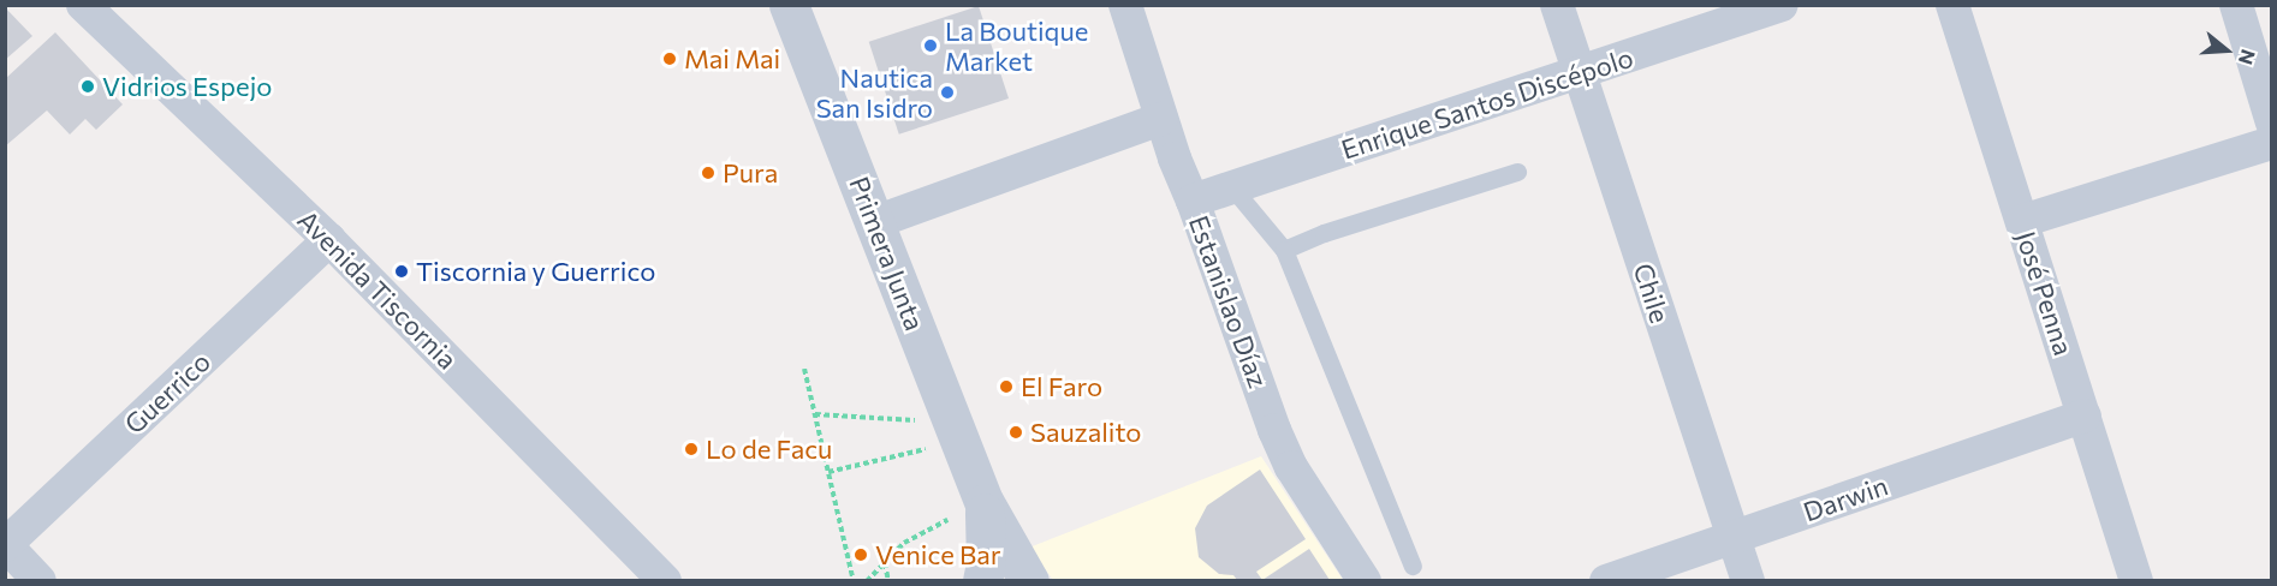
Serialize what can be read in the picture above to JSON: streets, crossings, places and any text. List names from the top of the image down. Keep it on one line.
{"streets":{"street":["Enrique Santos Discépolo","Primera Junta","Avenida Tiscornia","Chile","José Penna","Estanislao Díaz","Guerrico","Darwin"]},"crossings":[["Enrique Santos Discépolo","Chile"],["Enrique Santos Discépolo","Estanislao Díaz"],["Avenida Tiscornia","Guerrico"],["Chile","Darwin"],["José Penna","Darwin"]],"places":["La Boutique Market","Mai Mai","Vidrios Espejo","Nautica San Isidro","Pura","Tiscornia y Guerrico","El Faro","Sauzalito","Lo de Facu","Venice Bar"],"north":"right"}
